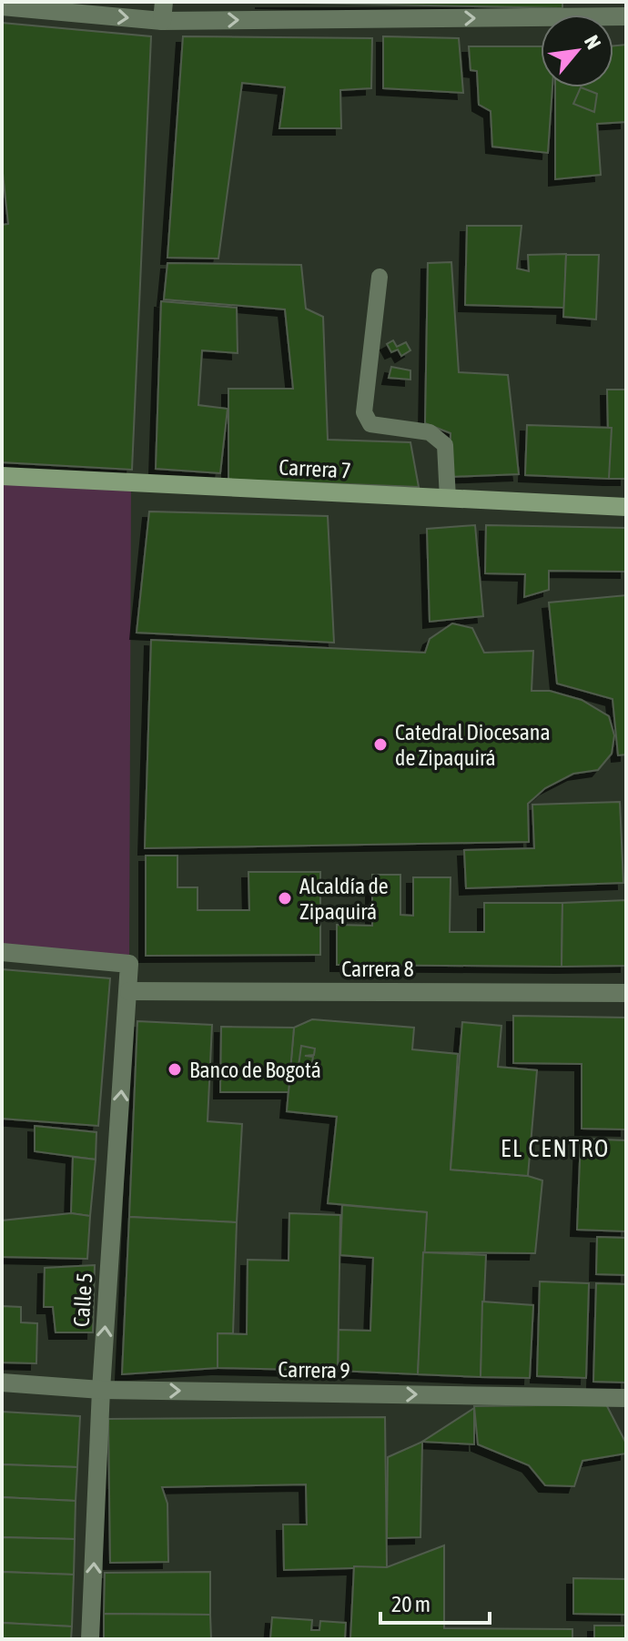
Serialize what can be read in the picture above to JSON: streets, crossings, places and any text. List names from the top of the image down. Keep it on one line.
{"streets":{"street":["Carrera 7","Carrera 8","Calle 5","Carrera 9"]},"crossings":[["Carrera 8","Calle 5"],["Calle 5","Carrera 9"]],"one_way":["Calle 5","Carrera 9"],"districts":["EL CENTRO"],"places":["Catedral Diocesana de Zipaquirá","Alcaldía de Zipaquirá","Banco de Bogotá"],"scale_bar":"20 m","north":"top right"}
